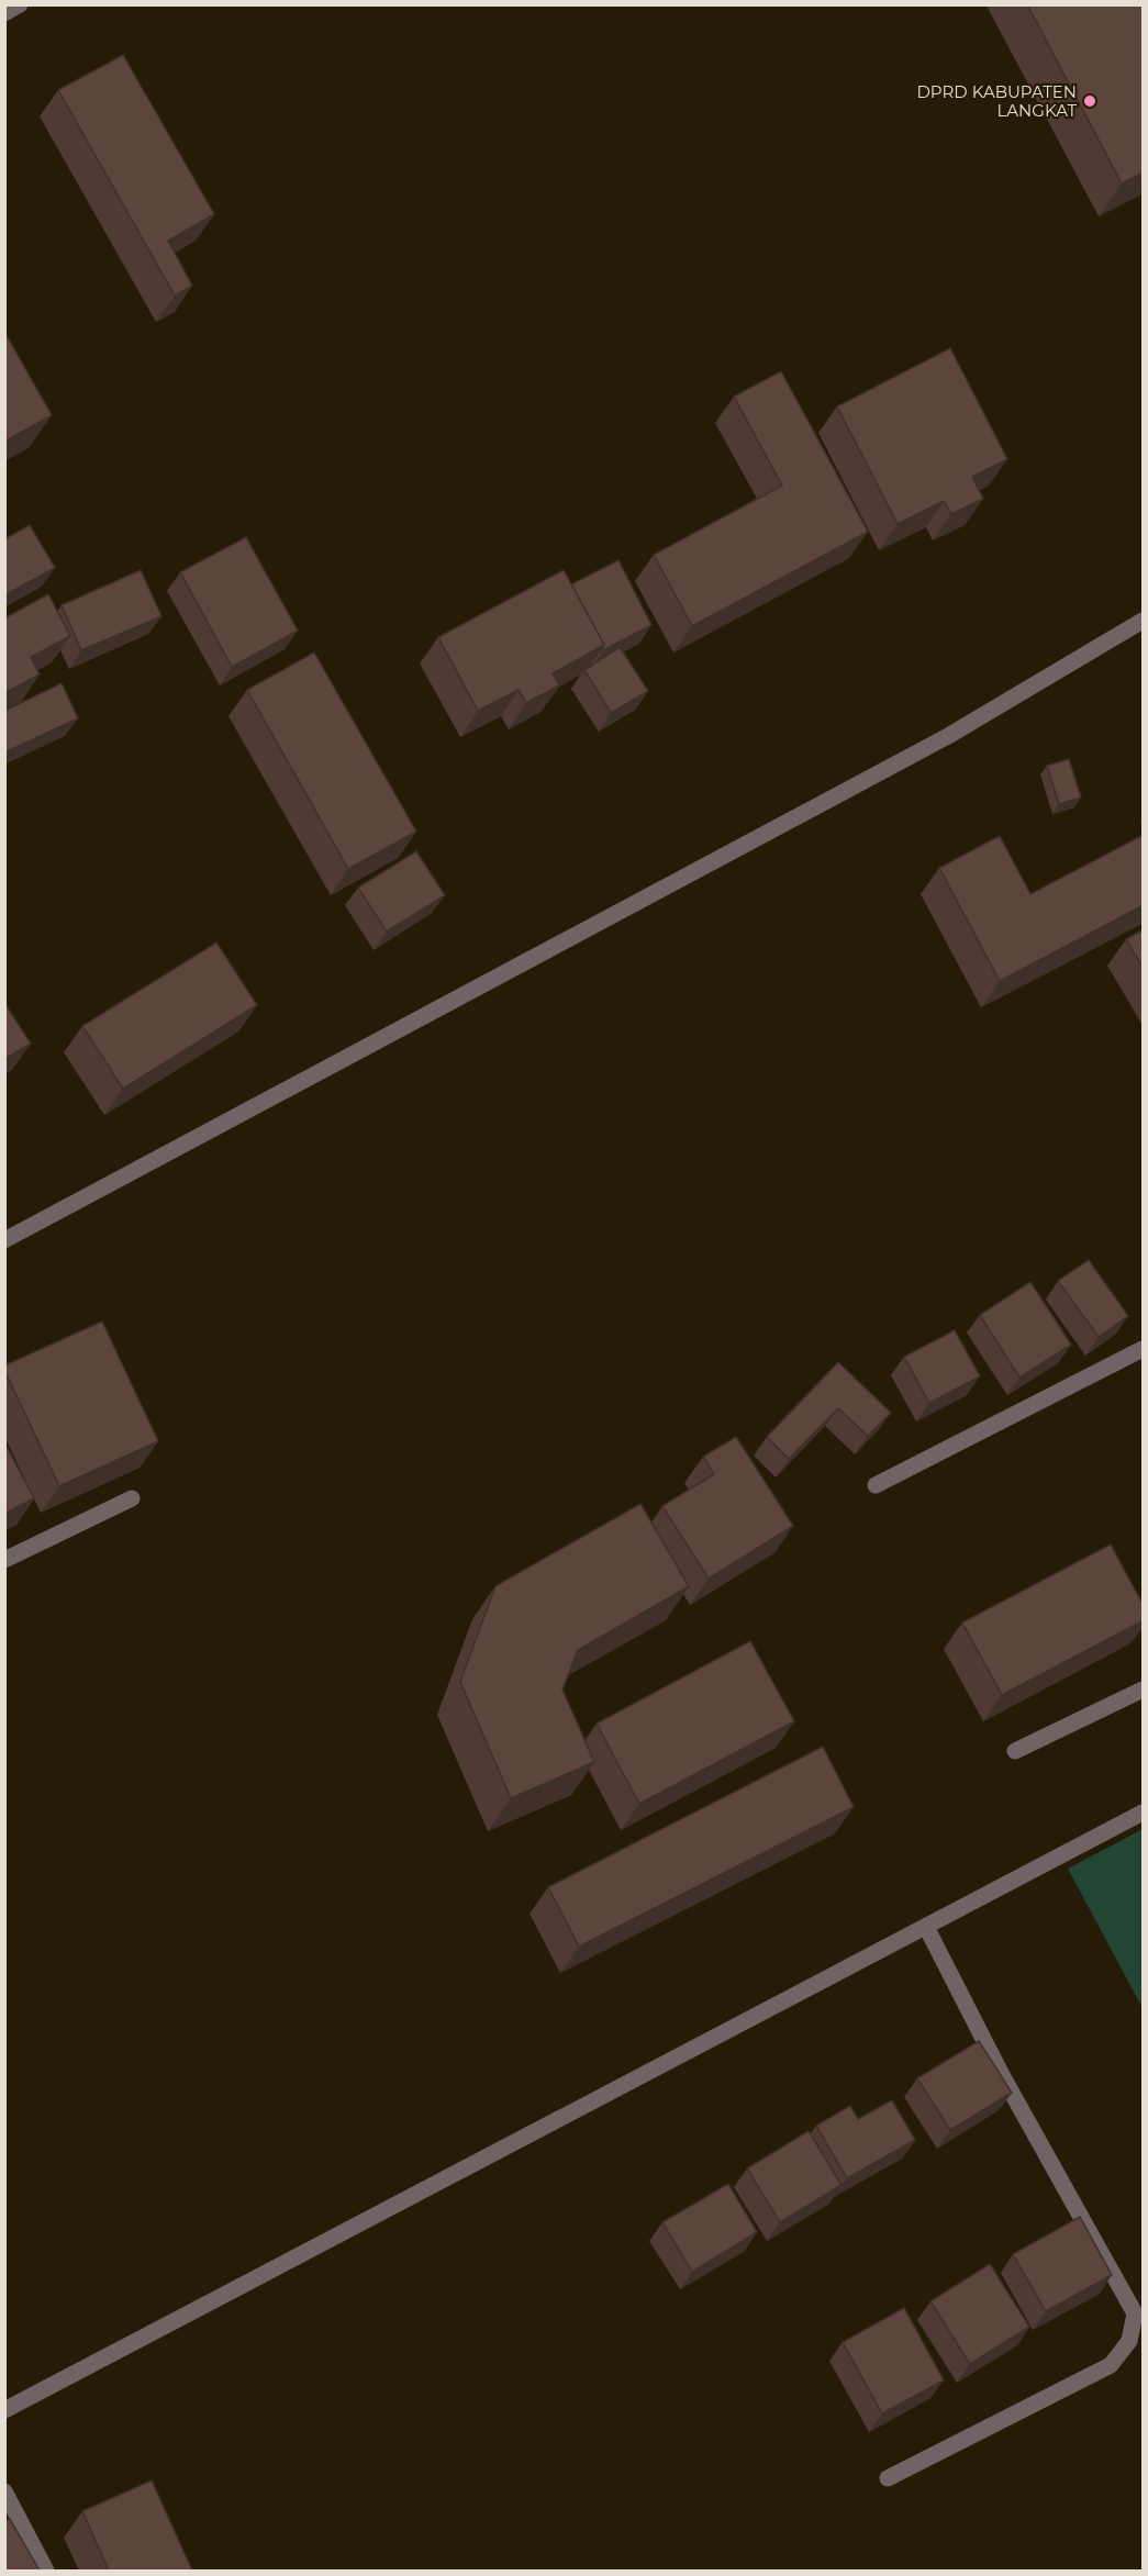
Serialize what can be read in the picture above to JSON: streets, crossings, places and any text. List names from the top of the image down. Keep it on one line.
{"places":["DPRD KABUPATEN LANGKAT"]}
